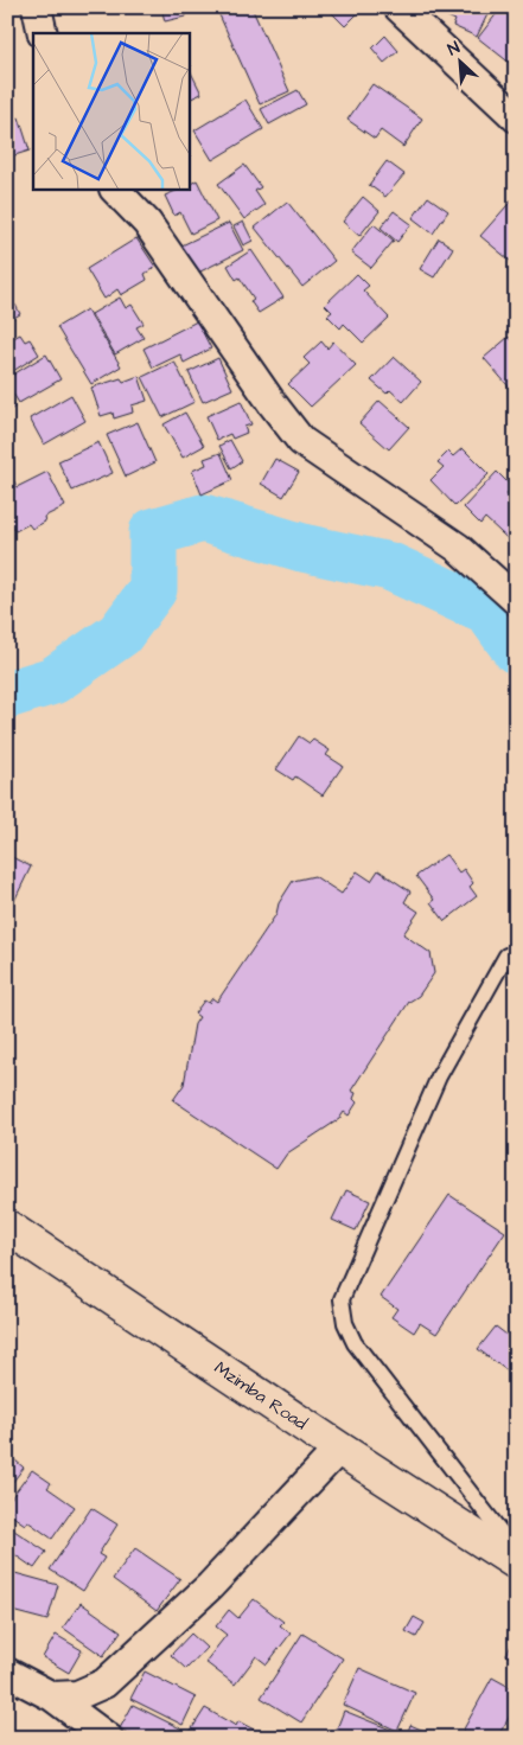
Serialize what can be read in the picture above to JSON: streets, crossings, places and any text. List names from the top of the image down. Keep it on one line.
{"streets":{"street":["Mzimba Road"]},"north":"top left"}
